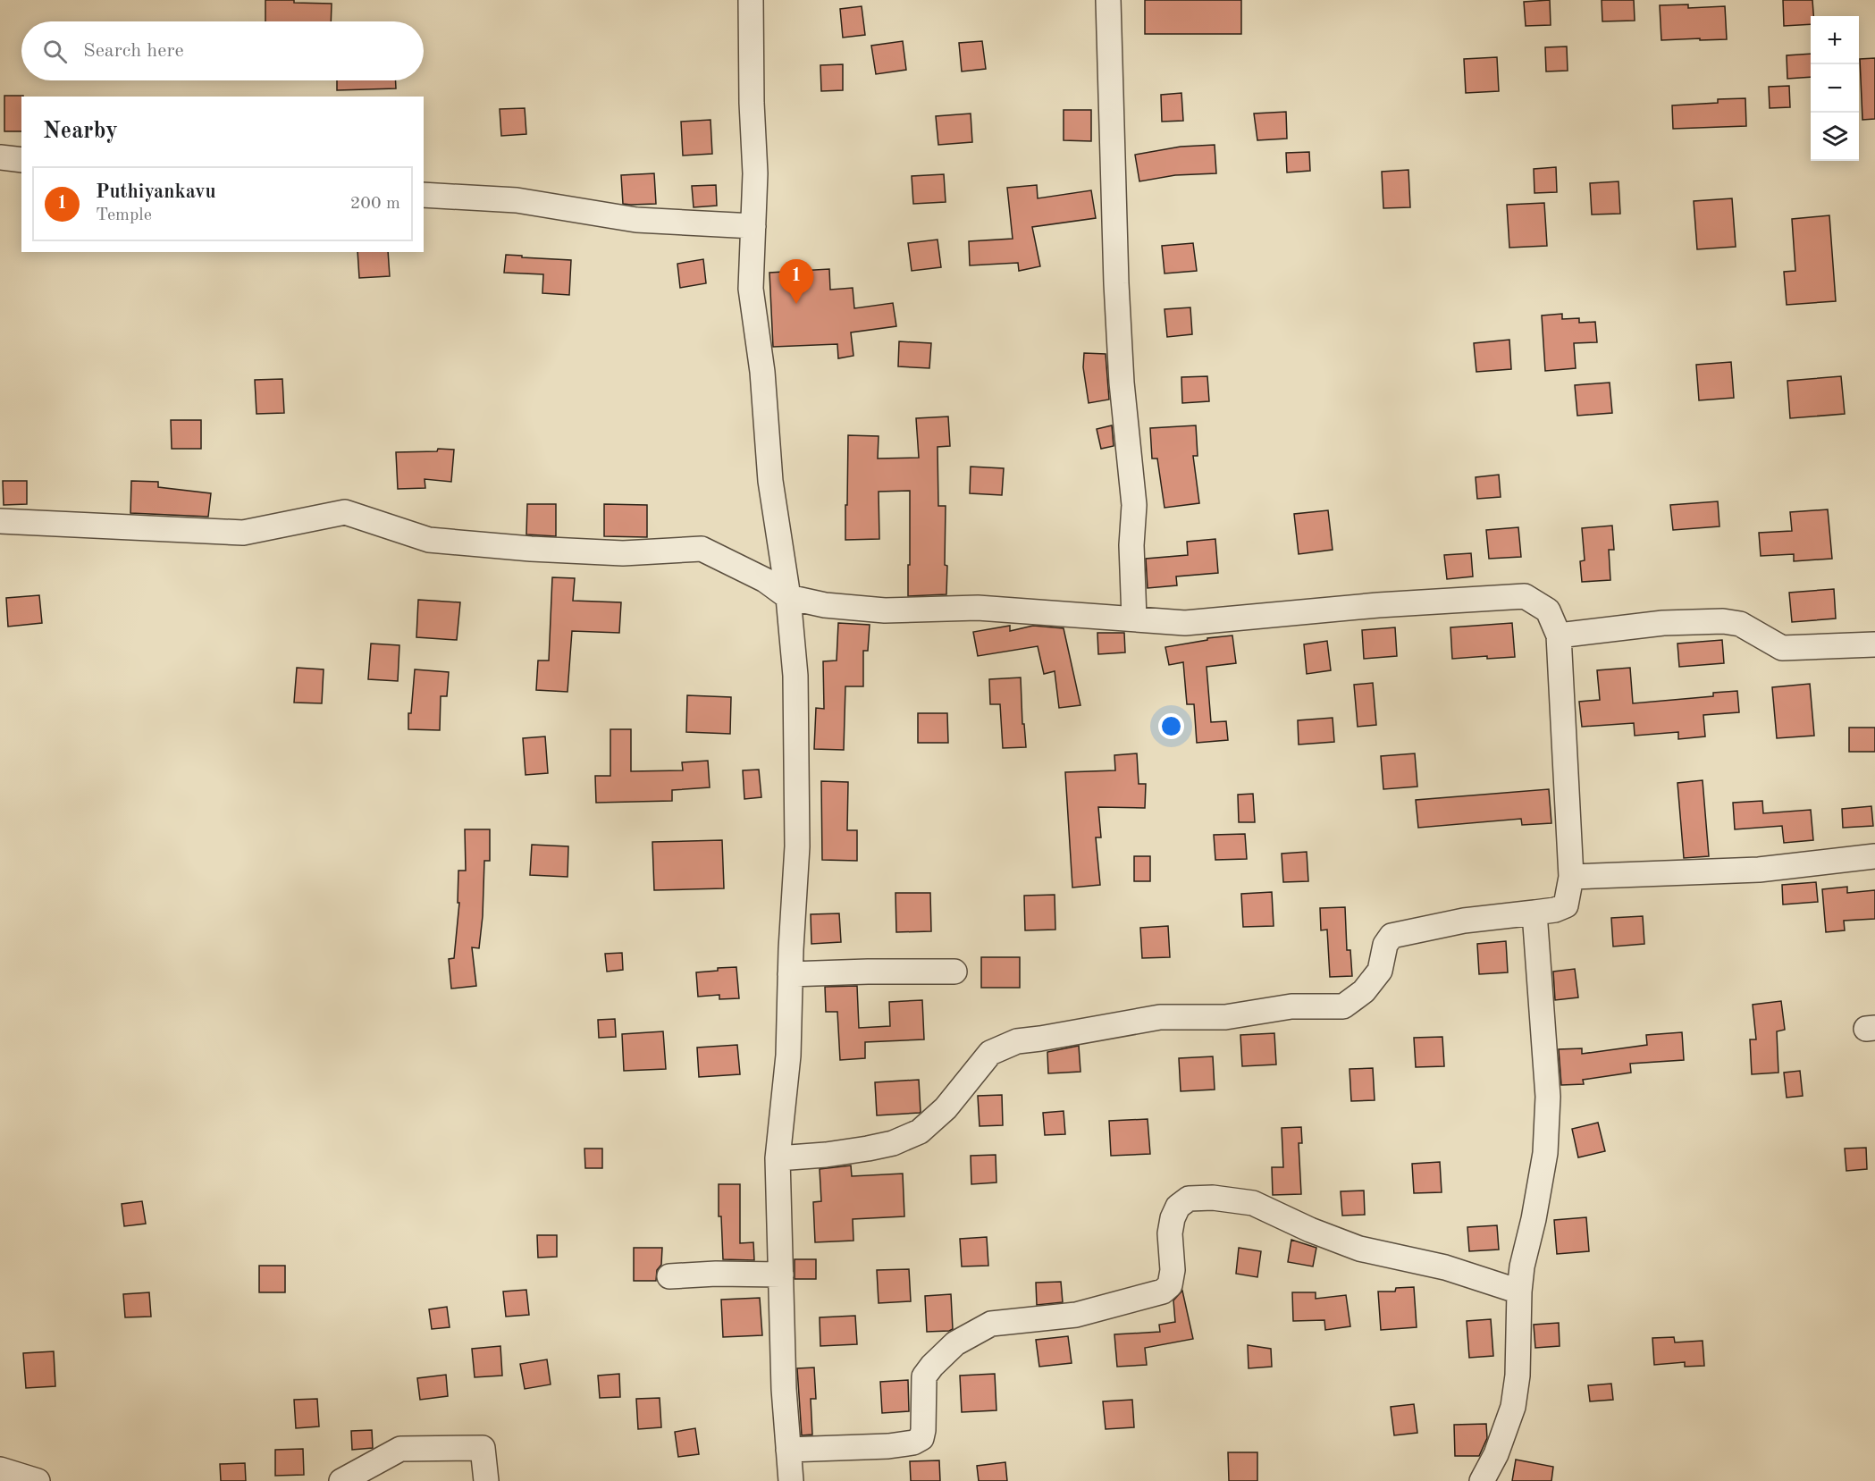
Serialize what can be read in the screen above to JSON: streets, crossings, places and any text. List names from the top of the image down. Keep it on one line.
{"page":{"map_buttons":["+","−"],"search":"Search here","heading":"Nearby","list":[{"mark":"1","name":"Puthiyankavu","note":"Temple","value":"200 m"}],"pins":"1"}}
